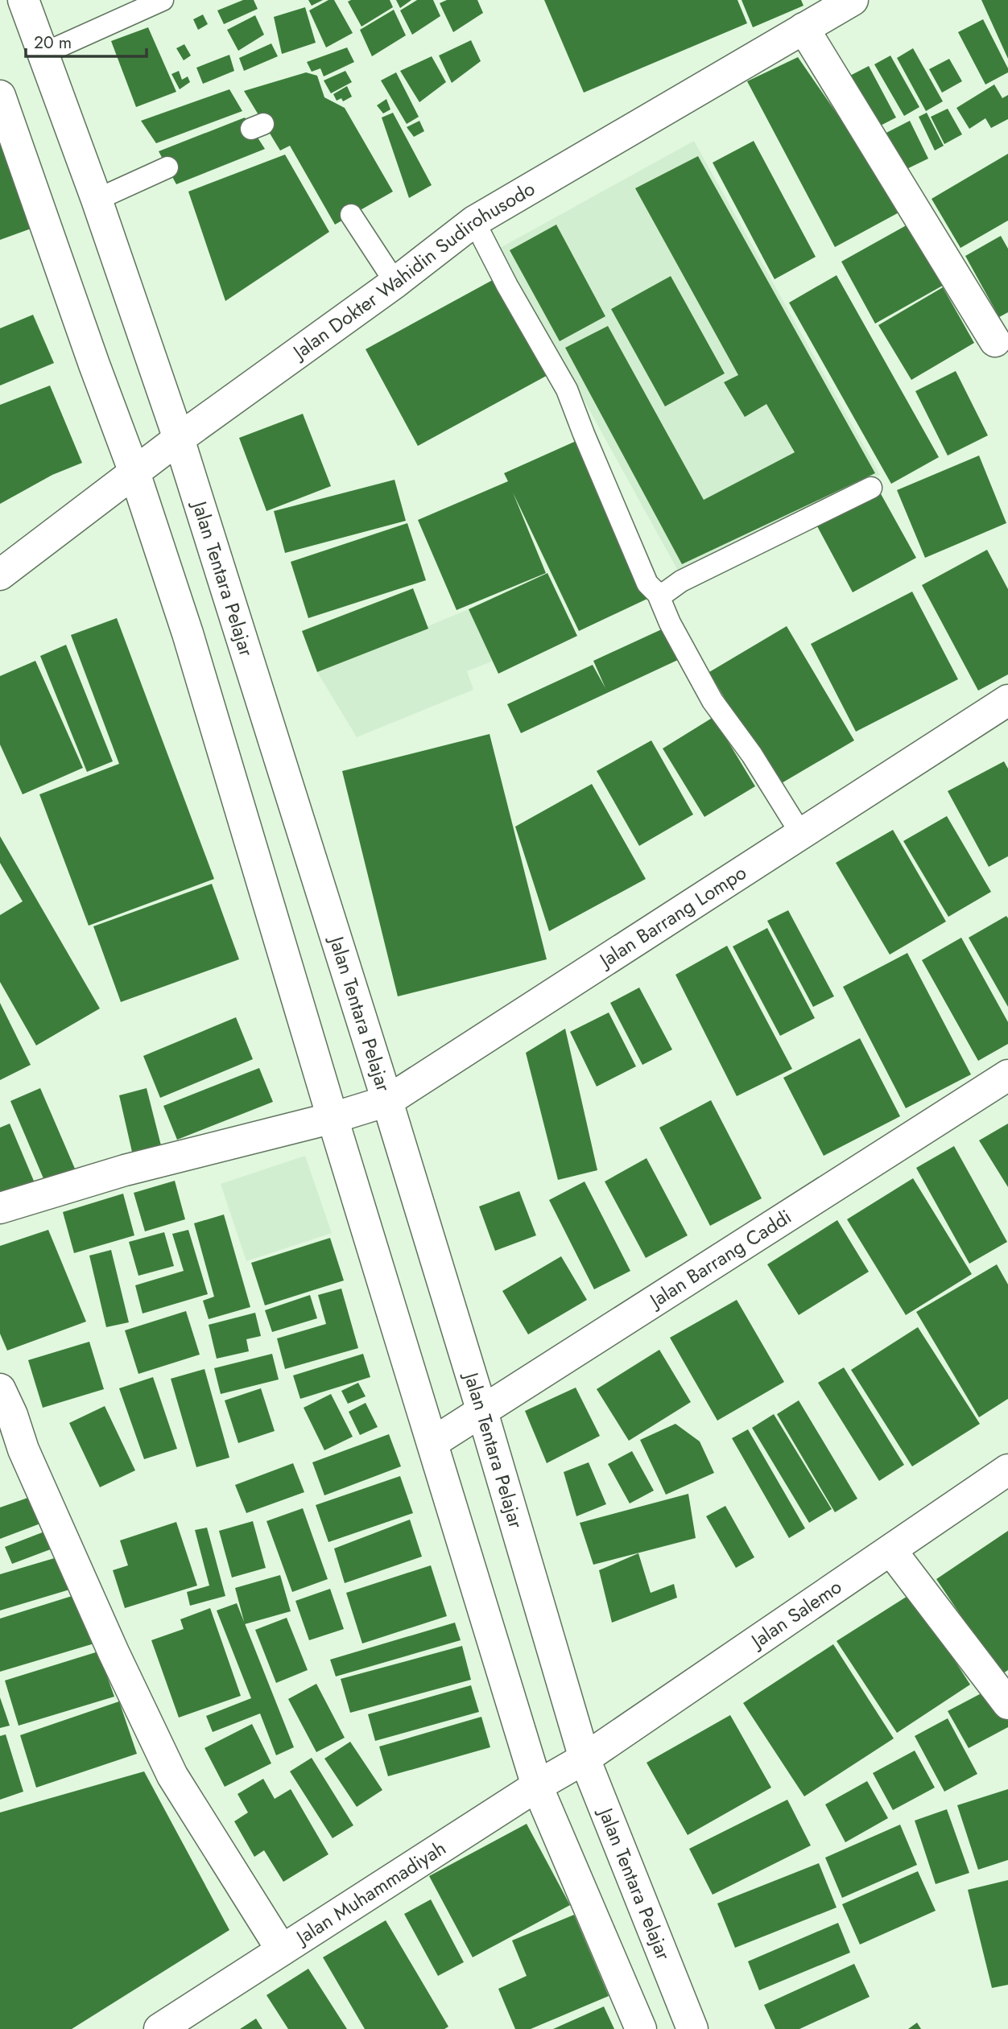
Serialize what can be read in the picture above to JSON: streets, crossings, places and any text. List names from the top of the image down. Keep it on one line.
{"streets":{"main road":["Jalan Dokter Wahidin Sudirohusodo","Jalan Tentara Pelajar","Jalan Barrang Lompo","Jalan Barrang Caddi","Jalan Salemo","Jalan Muhammadiyah"]},"crossings":[["Jalan Dokter Wahidin Sudirohusodo","Jalan Tentara Pelajar"],["Jalan Tentara Pelajar","Jalan Barrang Lompo"],["Jalan Tentara Pelajar","Jalan Barrang Caddi"],["Jalan Tentara Pelajar","Jalan Salemo"],["Jalan Tentara Pelajar","Jalan Muhammadiyah"],["Jalan Salemo","Jalan Muhammadiyah"]],"scale_bar":"20 m"}
